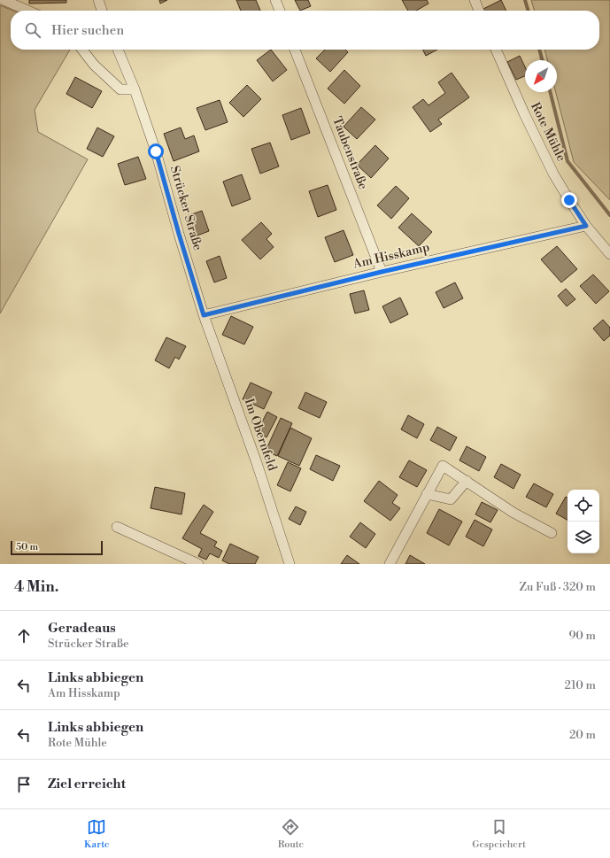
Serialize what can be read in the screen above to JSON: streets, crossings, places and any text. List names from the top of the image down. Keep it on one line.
{"streets":{"street":["Rote Mühle","Taubenstraße","Strücker Straße","Am Hisskamp","Im Obernfeld"]},"crossings":[["Rote Mühle","Am Hisskamp"],["Taubenstraße","Am Hisskamp"],["Strücker Straße","Am Hisskamp"],["Strücker Straße","Im Obernfeld"],["Am Hisskamp","Im Obernfeld"]],"scale_bar":"50 m","north":"bottom left","page":{"search":"Hier suchen","scale":"50 m","heading":["4 Min.","Zu Fuß · 320 m"],"list":[["Geradeaus","Strücker Straße","90 m"],["Links abbiegen","Am Hisskamp","210 m"],["Links abbiegen","Rote Mühle","20 m"],"Ziel erreicht"],"nav":["Karte","Route","Gespeichert"]}}
